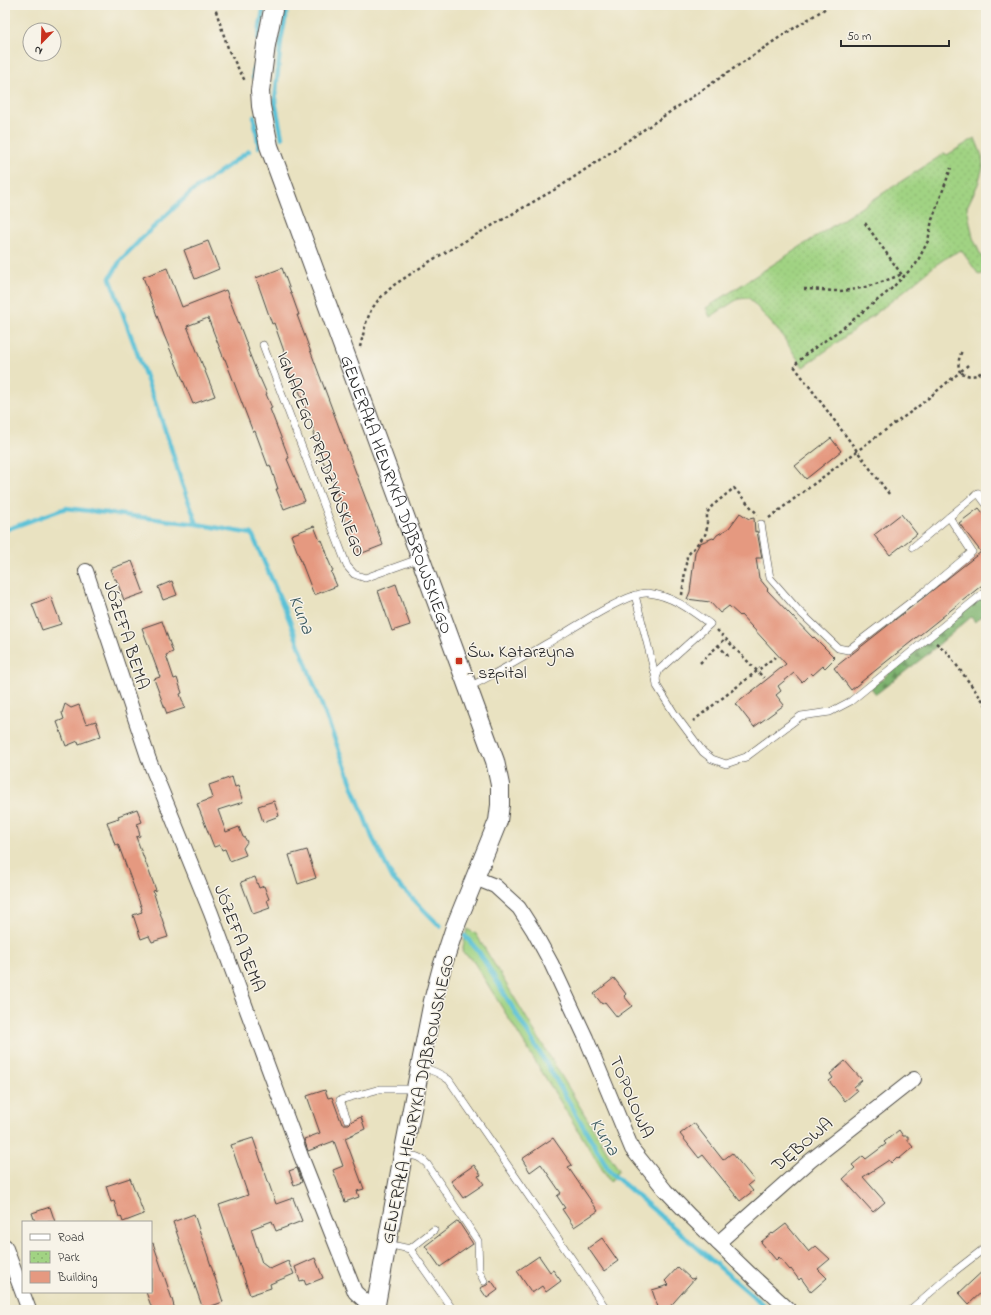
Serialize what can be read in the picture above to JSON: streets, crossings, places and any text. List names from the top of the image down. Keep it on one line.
{"streets":{"street":["GENERAŁA HENRYKA DĄBROWSKIEGO","JÓZEFA BEMA","TOPOLOWA","DĘBOWA"],"lane":["IGNACEGO PRĄDZYŃSKIEGO"]},"crossings":[["IGNACEGO PRĄDZYŃSKIEGO","GENERAŁA HENRYKA DĄBROWSKIEGO"],["GENERAŁA HENRYKA DĄBROWSKIEGO","JÓZEFA BEMA"],["GENERAŁA HENRYKA DĄBROWSKIEGO","TOPOLOWA"],["TOPOLOWA","DĘBOWA"]],"water":["Kuna"],"places":{"transit":["Św. Katarzyna - szpital"]},"legend":["Road","Park","Building"],"scale_bar":"50 m","north":"bottom left"}
